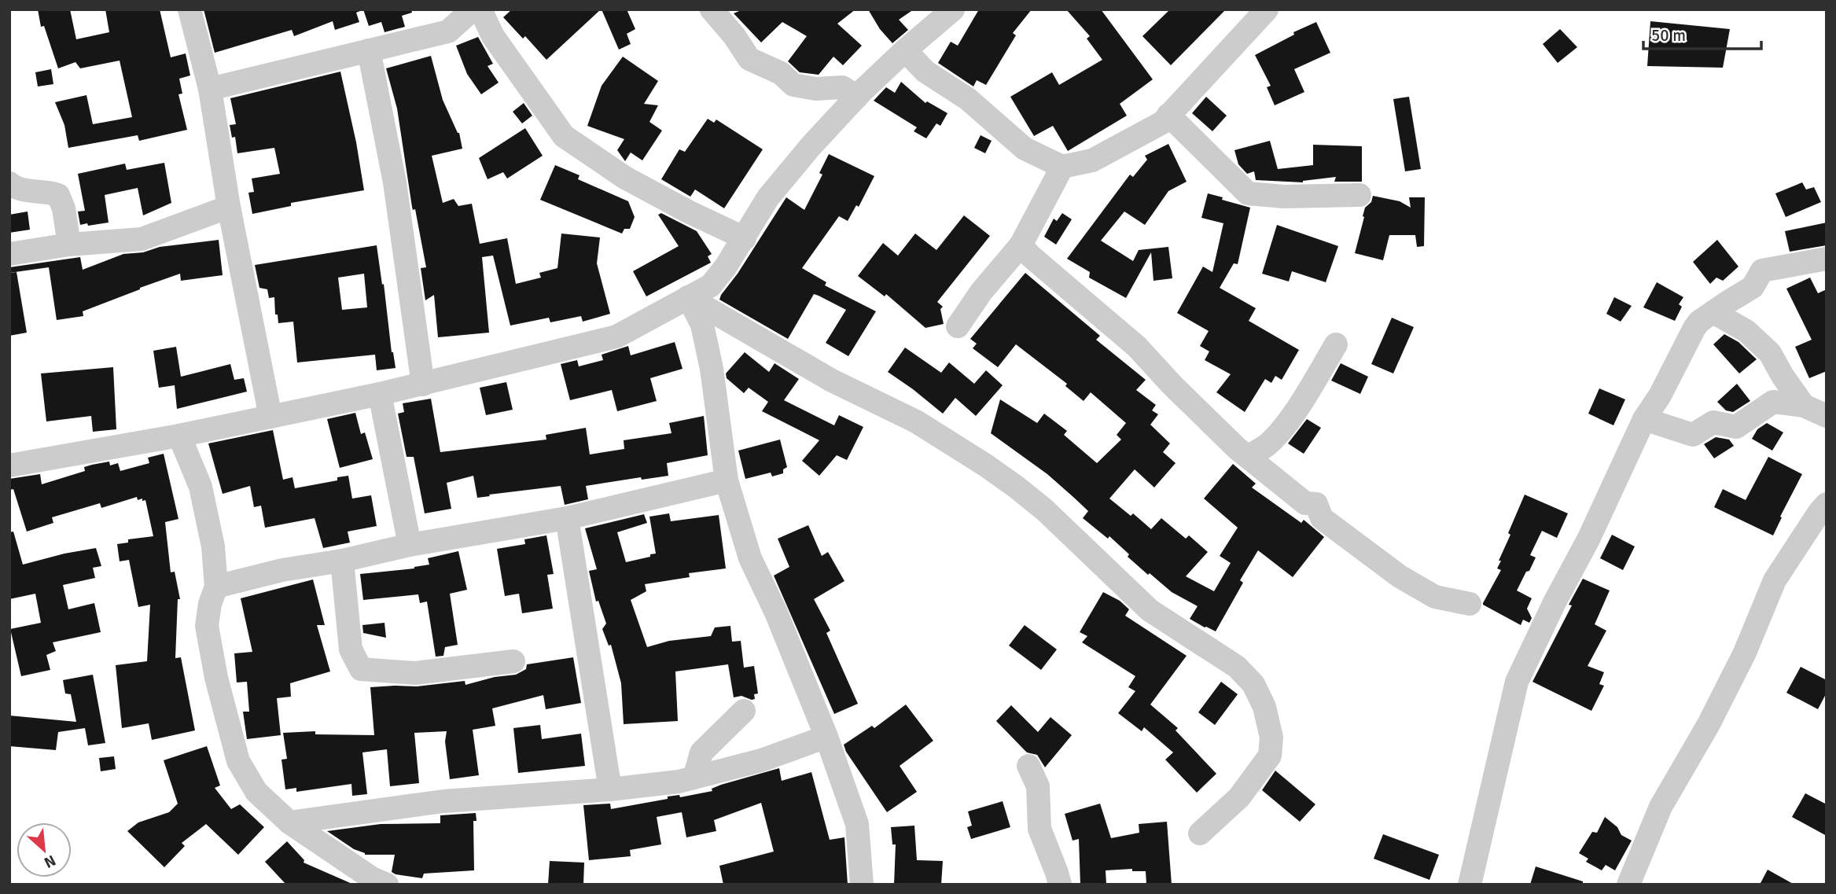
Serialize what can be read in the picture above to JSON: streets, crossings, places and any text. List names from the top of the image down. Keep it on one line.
{"scale_bar":"50 m","north":"bottom right"}
